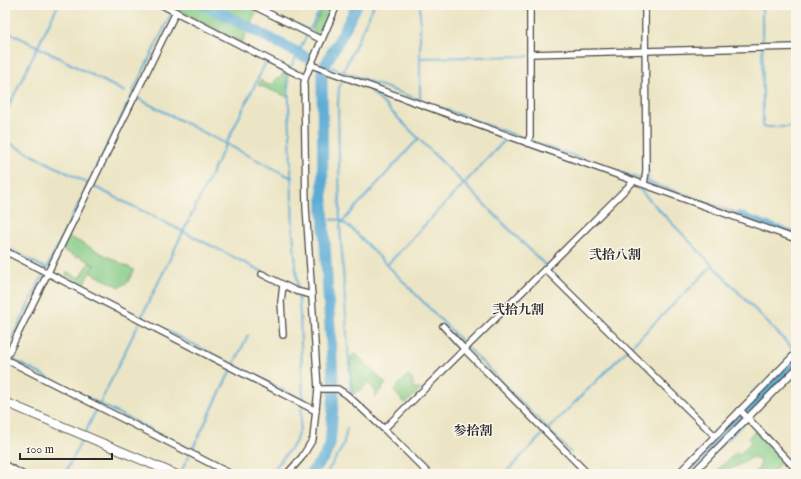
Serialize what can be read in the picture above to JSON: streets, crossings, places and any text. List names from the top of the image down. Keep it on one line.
{"districts":["弐拾八割","弐拾九割","参拾割"],"scale_bar":"100 m"}
